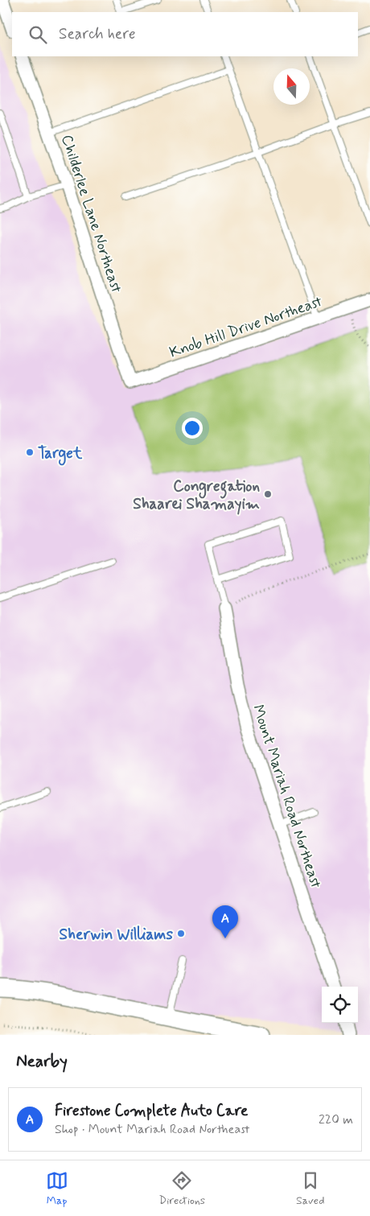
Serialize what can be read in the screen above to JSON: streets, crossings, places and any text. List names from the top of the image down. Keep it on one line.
{"streets":{"street":["Childerlee Lane Northeast","Knob Hill Drive Northeast","Mount Mariah Road Northeast"]},"crossings":[["Childerlee Lane Northeast","Knob Hill Drive Northeast"]],"places":["Target","Congregation Shaarei Shamayim","Sherwin Williams"],"north":"top","page":{"search":"Search here","pins":"A","heading":"Nearby","list":[{"mark":"A","name":"Firestone Complete Auto Care","note":"Shop · Mount Mariah Road Northeast","value":"220 m"}],"nav":["Map","Directions","Saved"]}}
